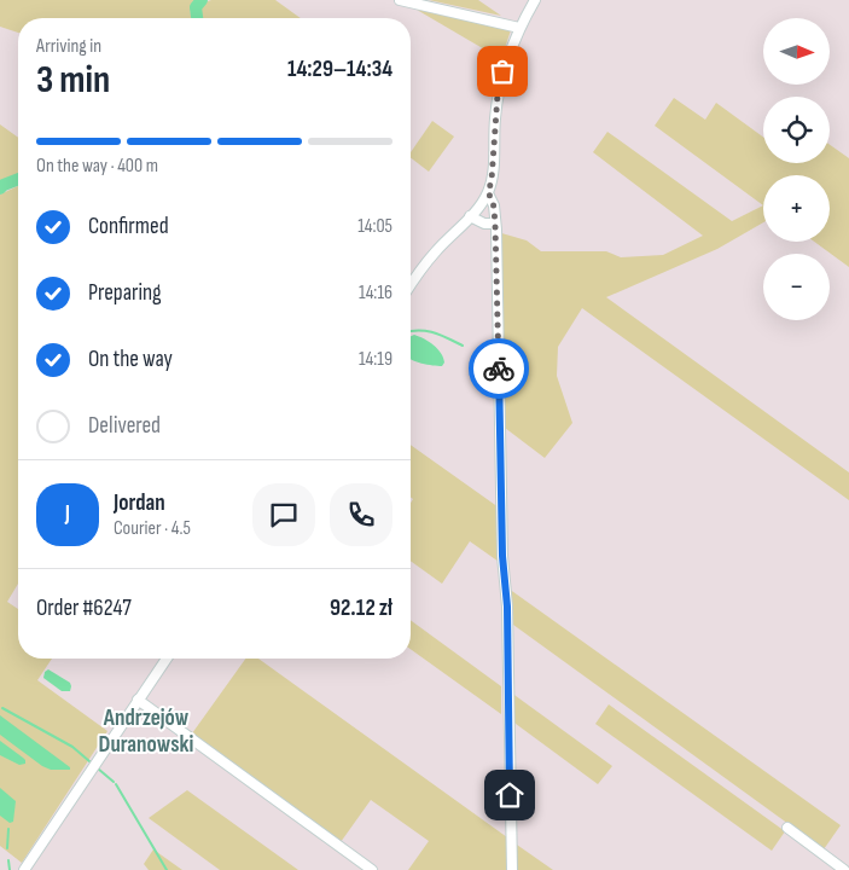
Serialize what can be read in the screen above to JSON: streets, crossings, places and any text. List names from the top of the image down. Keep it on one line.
{"districts":["Andrzejów Duranowski"],"north":"right","page":{"map_buttons":["+","−"],"heading":["3 min","Arriving in","14:29–14:34"],"panel":["Jordan","Courier · 4.5","Order #6247","92.12 zł"],"bar":"On the way · 400 m","list":[["Confirmed","14:05"],["Preparing","14:16"],["On the way","14:19"],"Delivered"],"round":"J"}}
